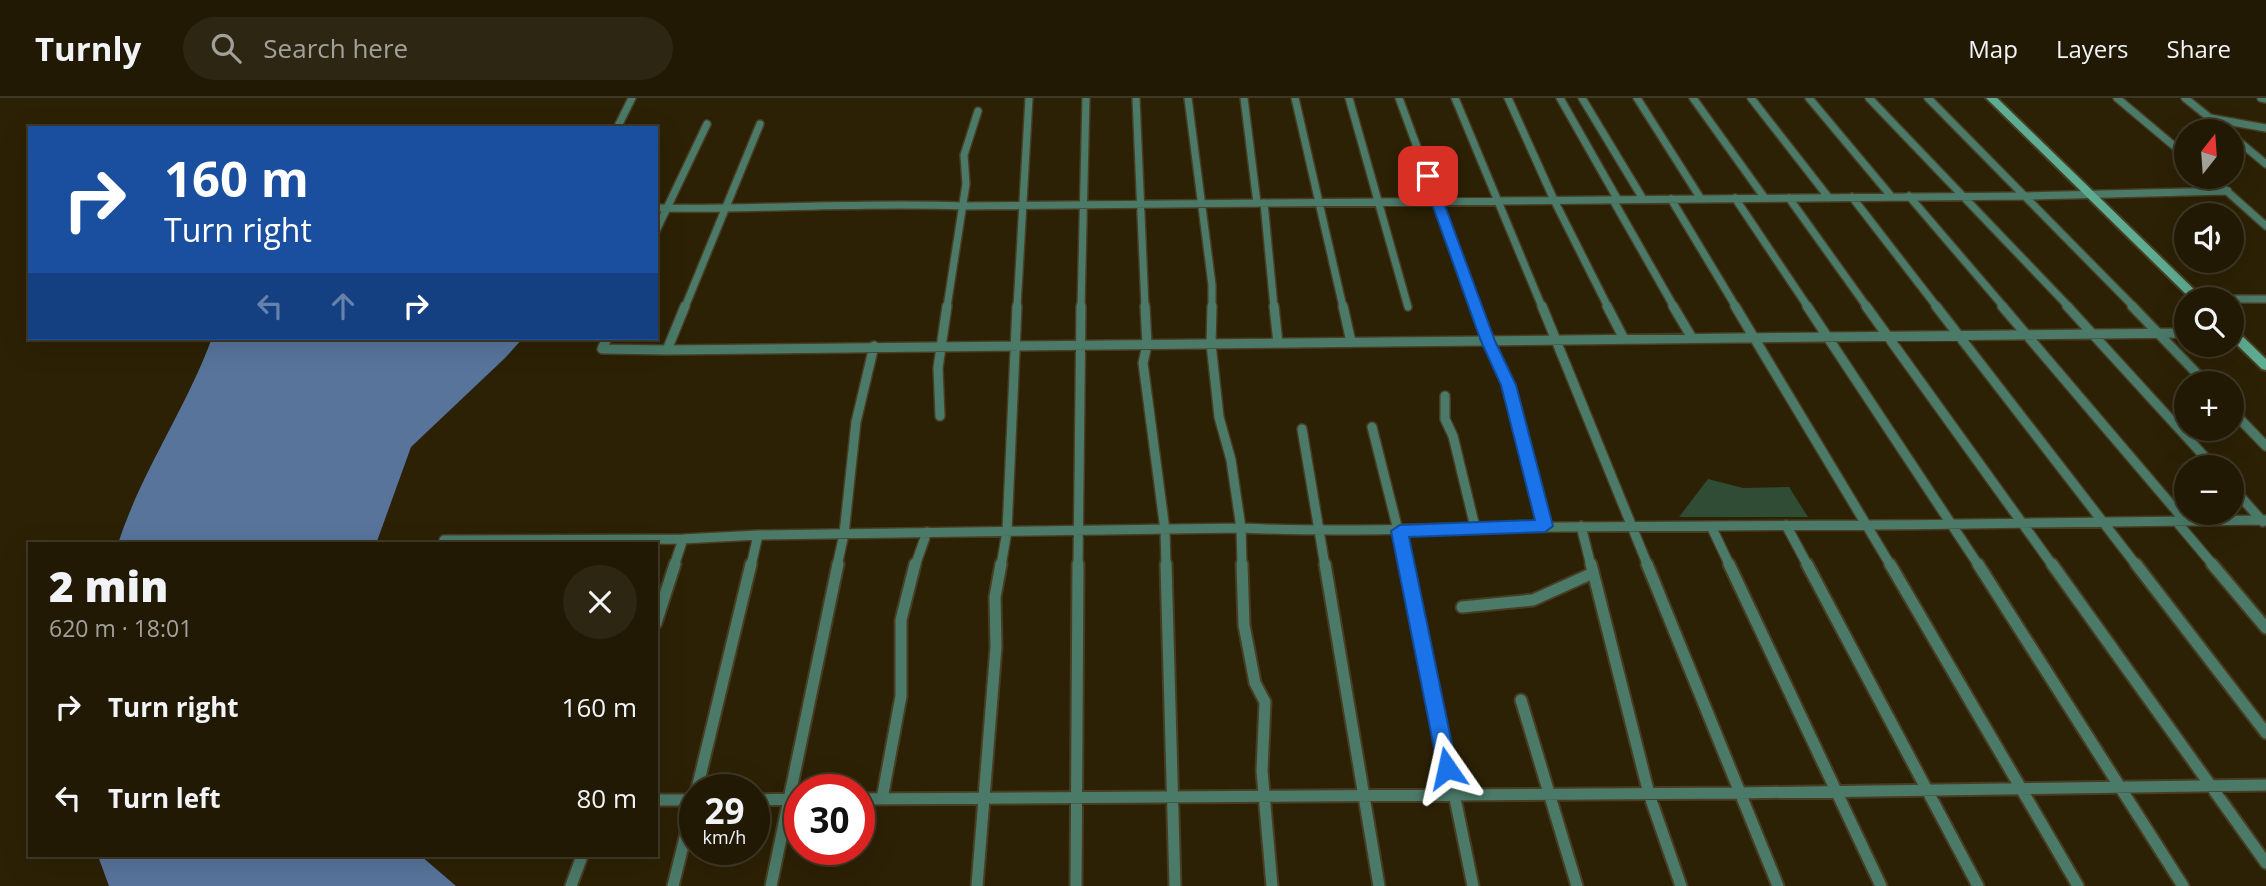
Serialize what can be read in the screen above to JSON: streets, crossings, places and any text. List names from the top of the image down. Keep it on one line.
{"north":"top","page":{"header":"Turnly","search":"Search here","nav":["Map","Layers","Share"],"map_buttons":["+","−"],"turn":["160 m","Turn right"],"heading":["2 min","620 m · 18:01"],"list":[{"name":"Turn right","value":"160 m"},{"name":"Turn left","value":"80 m"}],"speed":"29 km/h","limit":"30"}}
